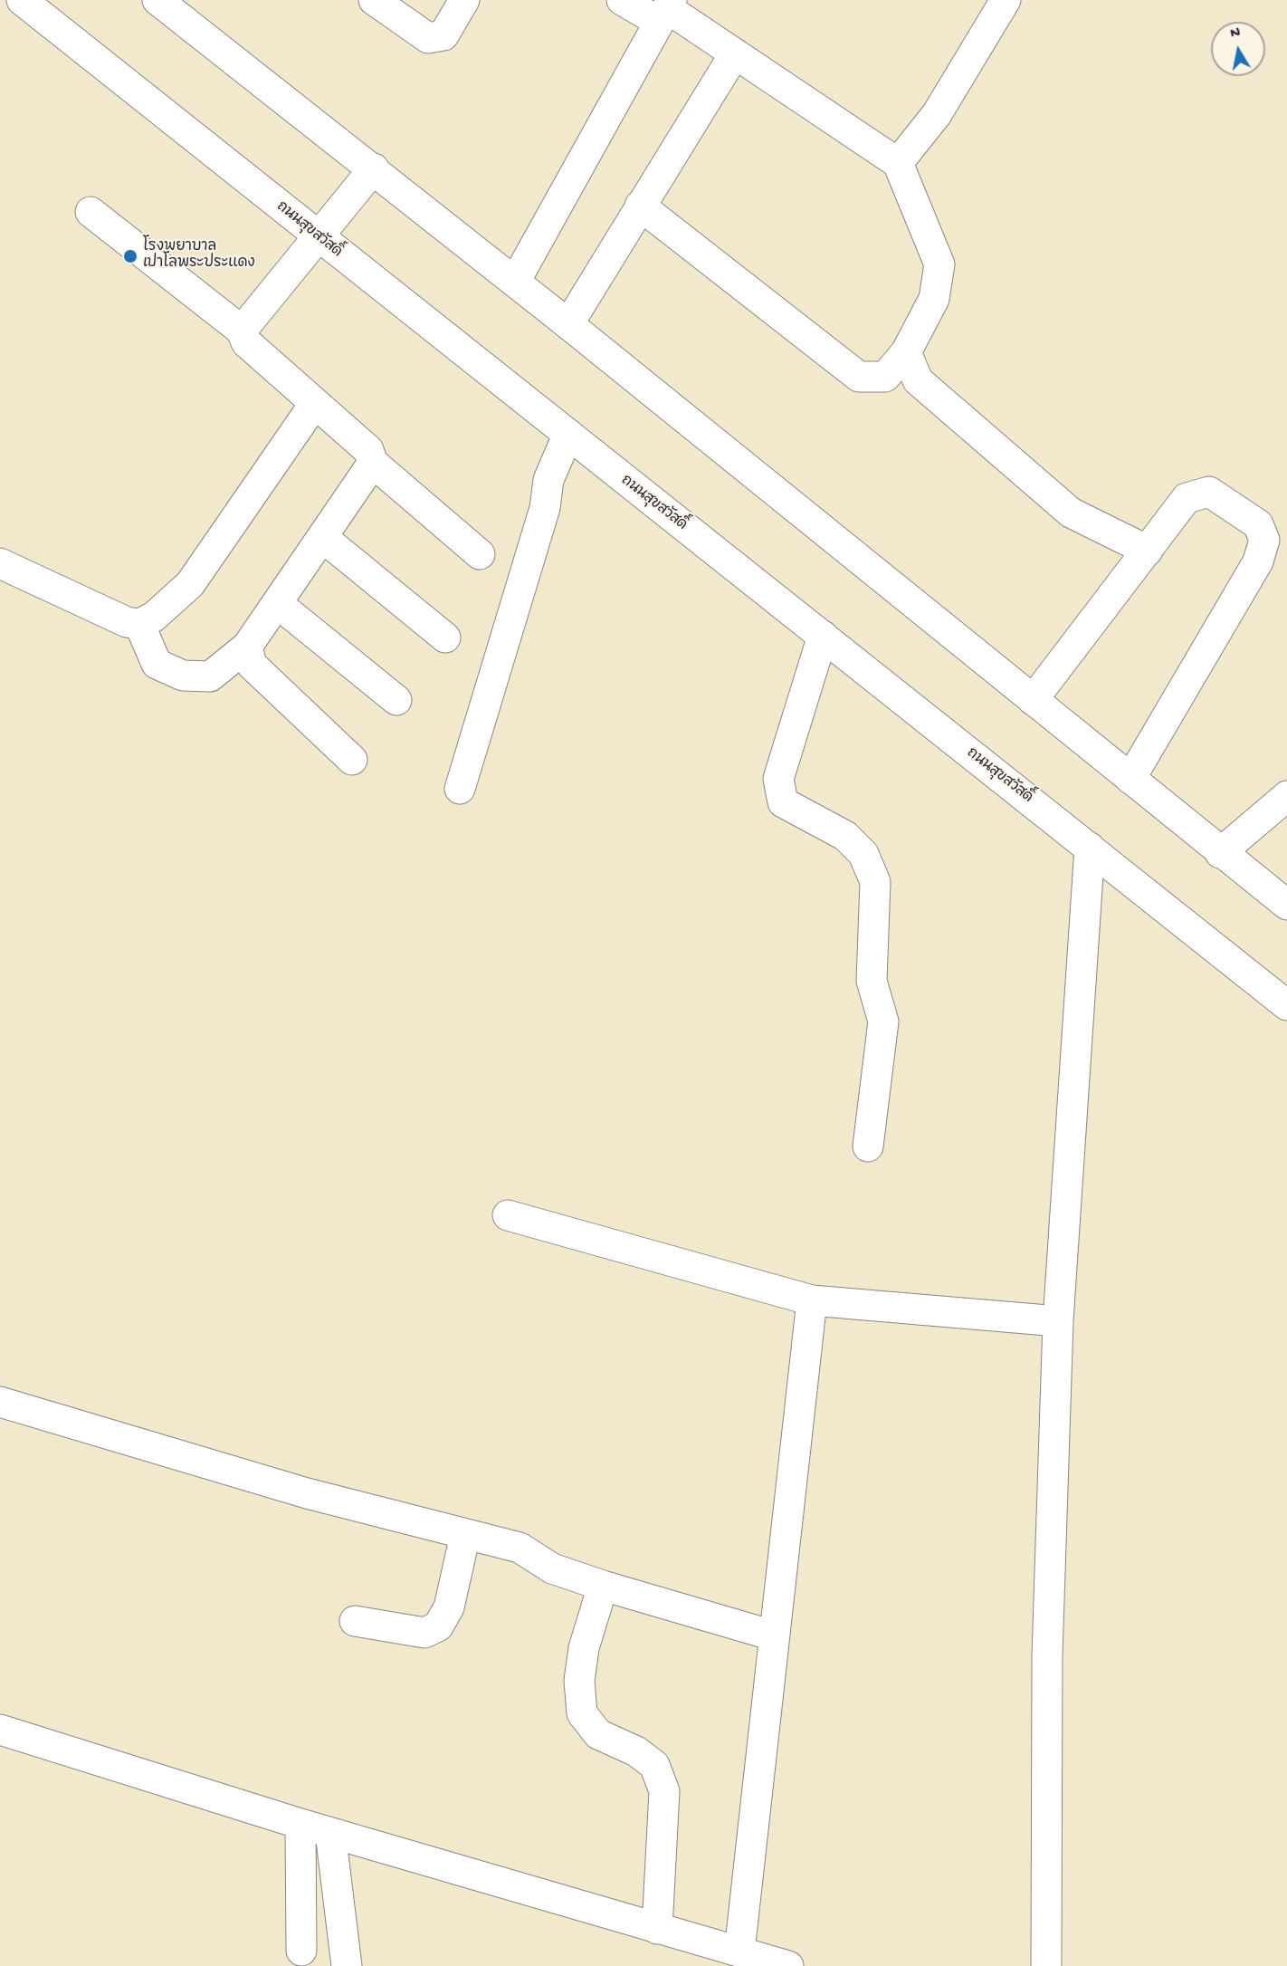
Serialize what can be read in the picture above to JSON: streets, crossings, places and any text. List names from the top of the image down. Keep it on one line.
{"streets":{"main road":["ถนนสุขสวัสดิ์"]},"places":["โรงพยาบาล เปาโลพระประแดง"],"north":"top"}
